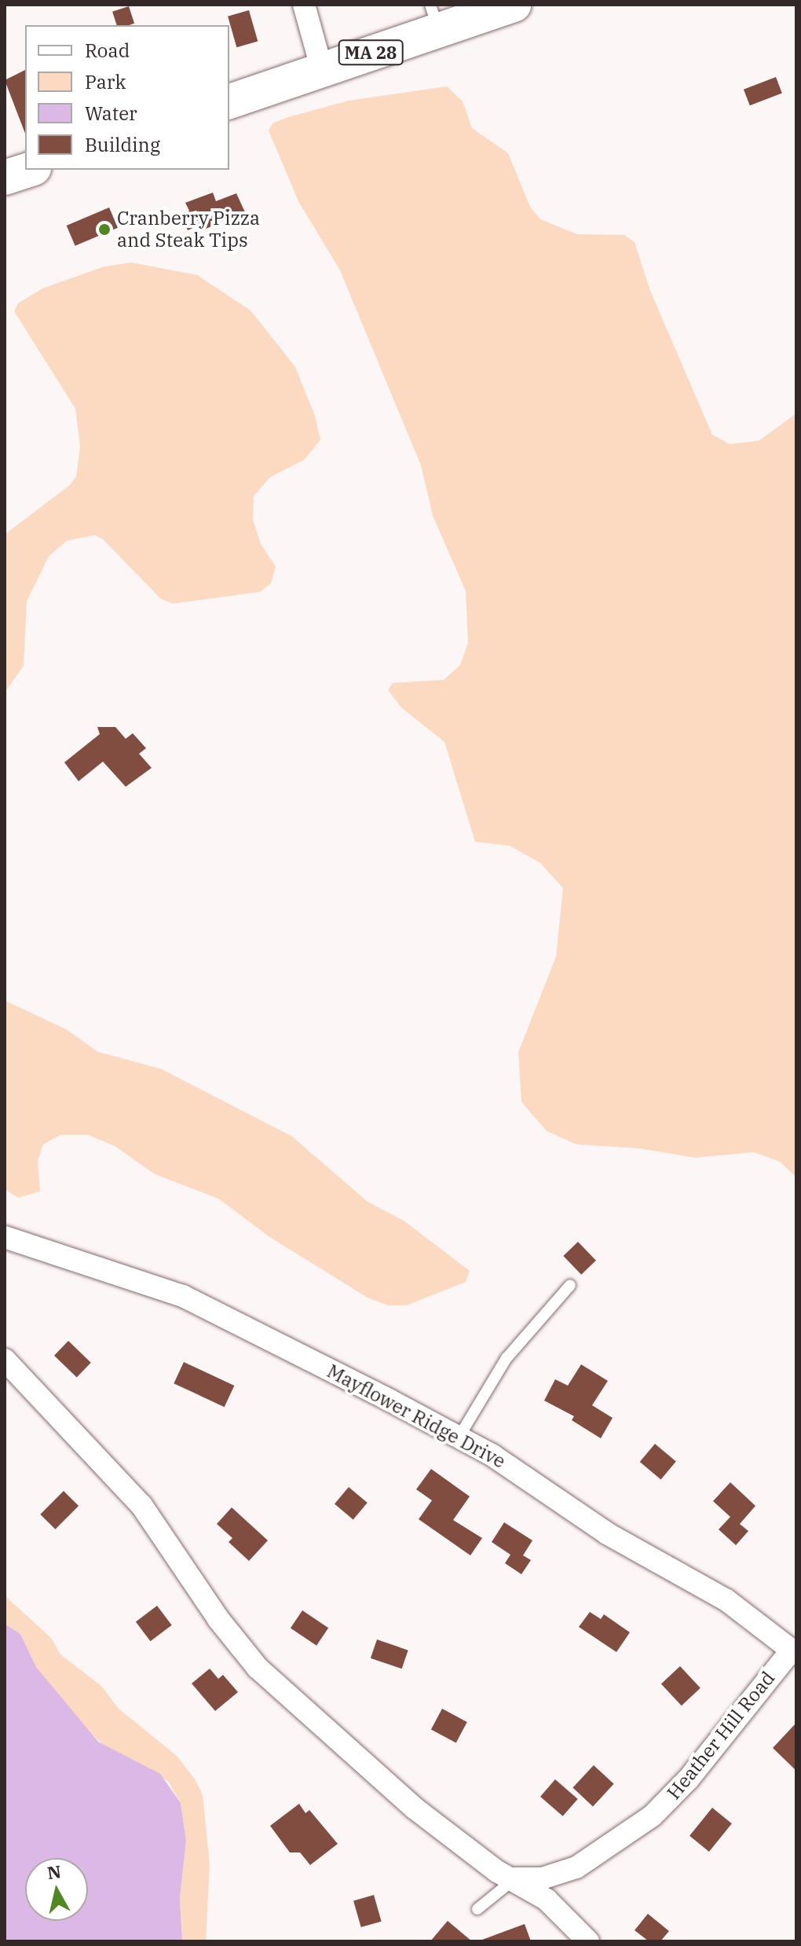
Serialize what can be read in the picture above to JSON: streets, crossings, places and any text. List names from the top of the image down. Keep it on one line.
{"streets":{"main road":["MA 28"],"street":["Mayflower Ridge Drive","Heather Hill Road"]},"crossings":[["Mayflower Ridge Drive","Heather Hill Road"]],"places":["Cranberry Pizza and Steak Tips"],"legend":["Road","Park","Water","Building"],"north":"top"}
